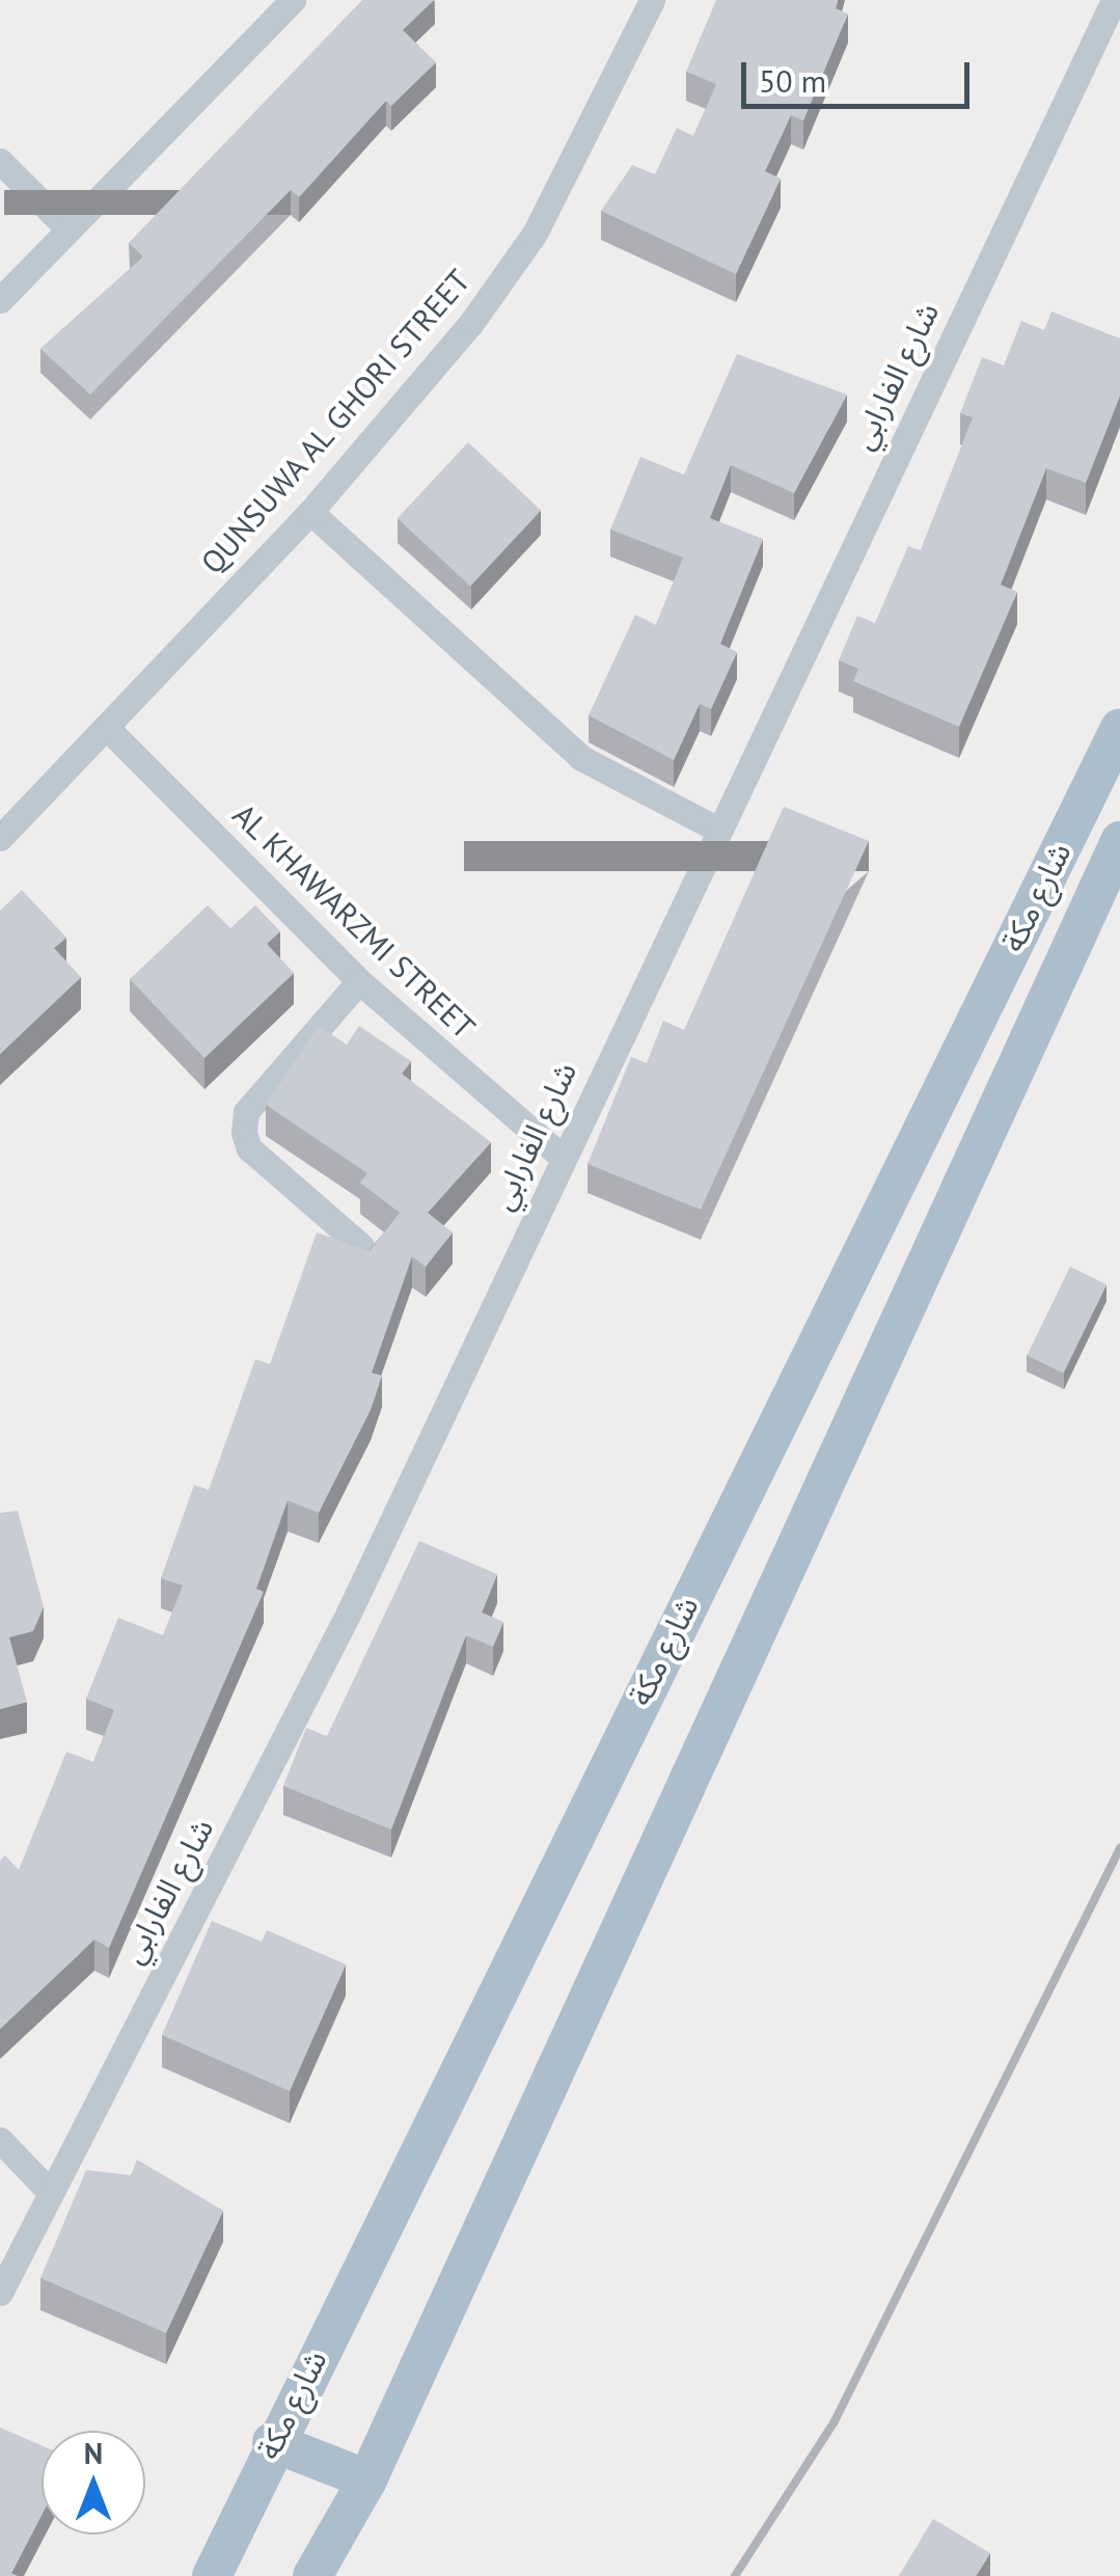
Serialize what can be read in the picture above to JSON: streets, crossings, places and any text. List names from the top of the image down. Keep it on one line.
{"streets":{"main road":["شارع مكة"],"street":["شارع الفارابي","QUNSUWA AL GHORI STREET","AL KHAWARZMI STREET"]},"crossings":[["شارع الفارابي","AL KHAWARZMI STREET"],["QUNSUWA AL GHORI STREET","AL KHAWARZMI STREET"]],"scale_bar":"50 m","north":"top"}
